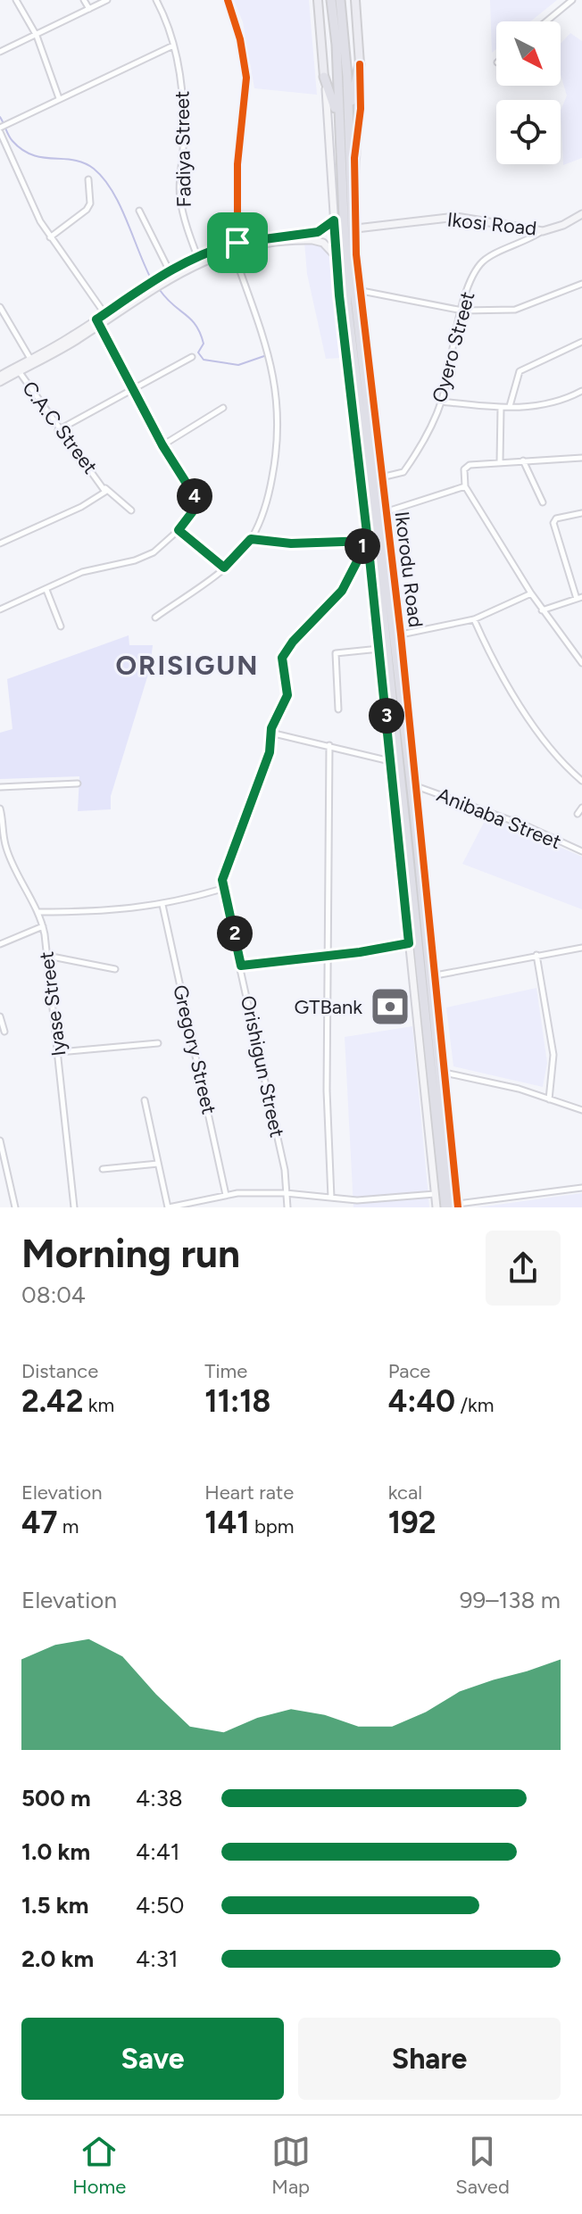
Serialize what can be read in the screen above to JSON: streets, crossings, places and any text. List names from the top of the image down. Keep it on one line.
{"streets":{"highway":["Ikorodu Road"],"street":["Fadiya Street","Ikosi Road","Oyero Street","C.A.C Street","Anibaba Street","Iyase Street","Gregory Street","Orishigun Street"]},"crossings":[["Ikosi Road","Oyero Street"],["Ikosi Road","Ikorodu Road"],["Oyero Street","Ikorodu Road"],["Ikorodu Road","Anibaba Street"],["Ikorodu Road","Orishigun Street"]],"districts":["ORISIGUN"],"places":{"bank":["GTBank"]},"north":"bottom right","page":{"pins":["4","1","3","2"],"heading":["Morning run","08:04"],"stats":[["Distance","2.42 km"],["Time","11:18"],["Pace","4:40 /km"],["Elevation","47 m"],["Heart rate","141 bpm"],["kcal","192"]],"chart":["Elevation","99–138 m"],"list":[{"name":"500 m","note":"4:38"},{"name":"1.0 km","note":"4:41"},{"name":"1.5 km","note":"4:50"},{"name":"2.0 km","note":"4:31"}],"buttons":["Save","Share"],"tabs":["Home","Map","Saved"]}}
